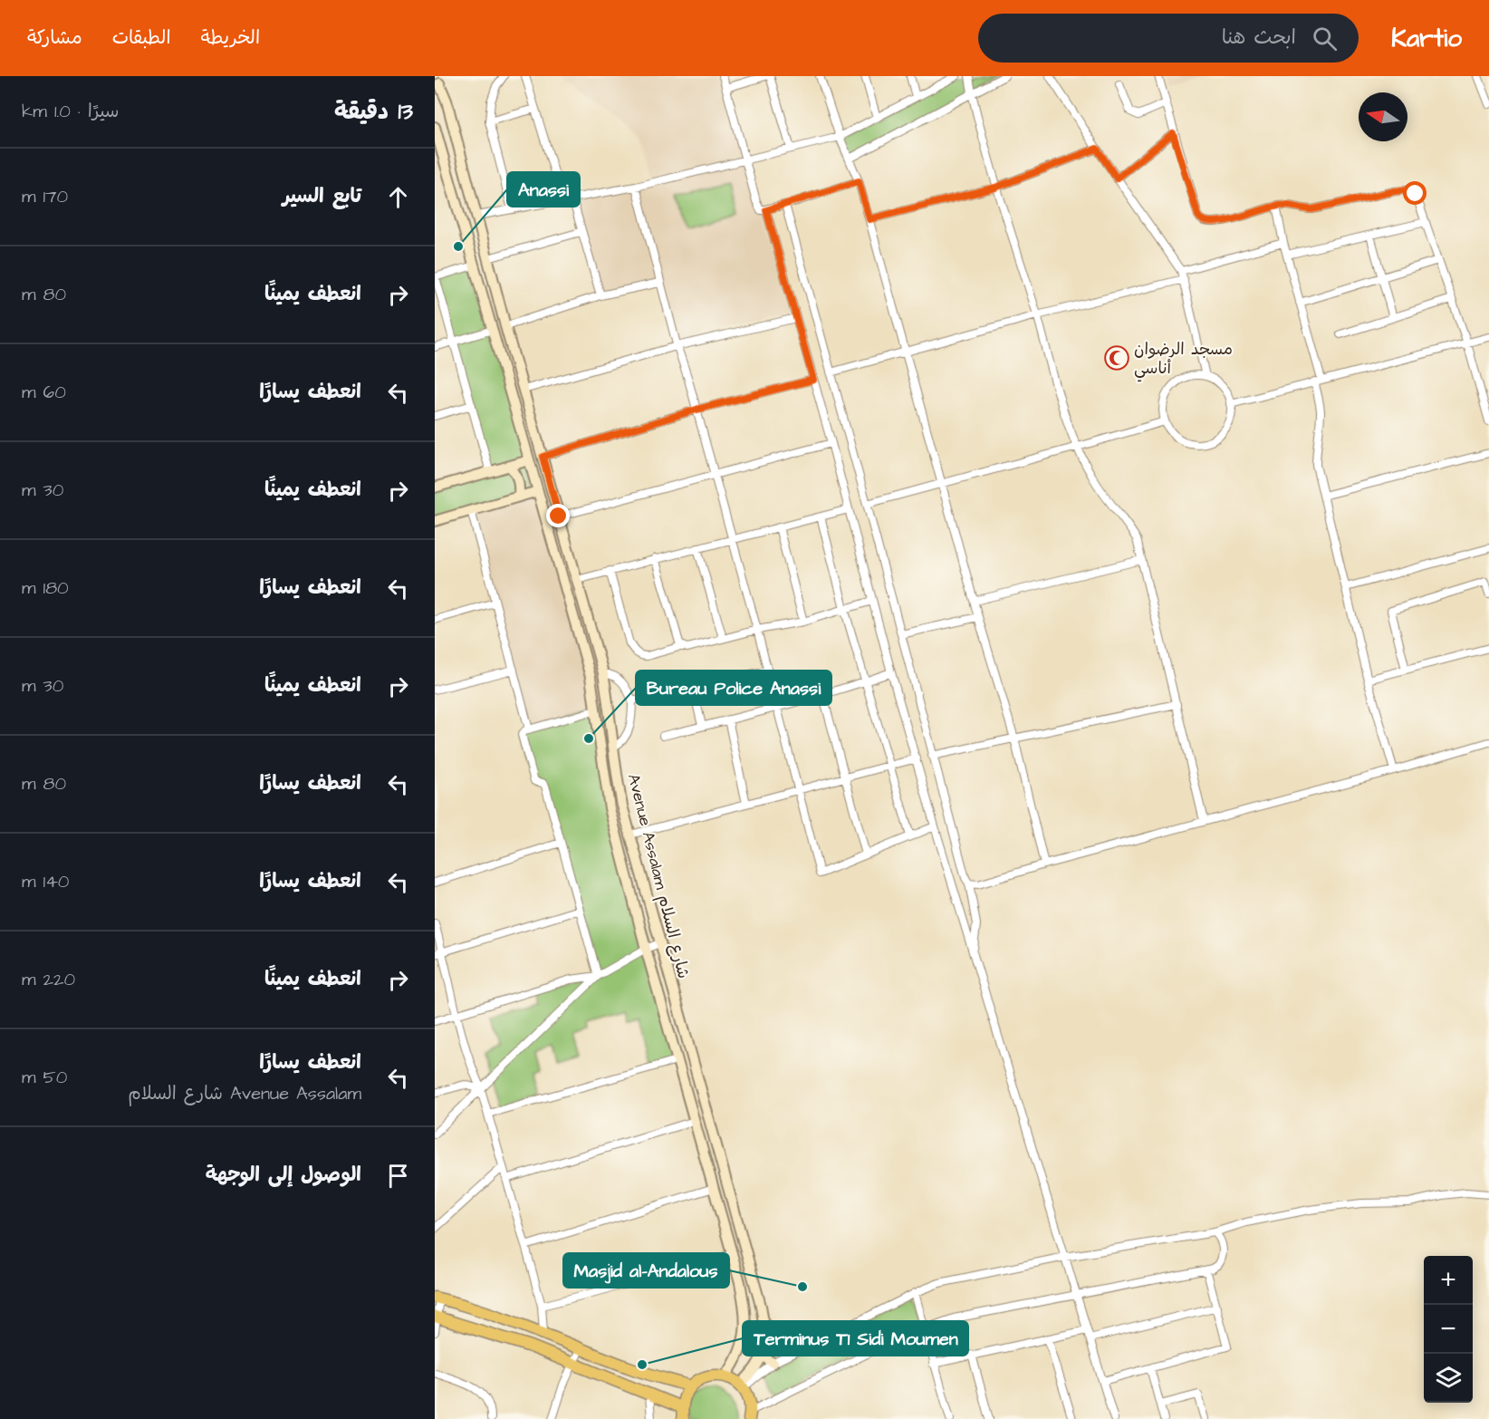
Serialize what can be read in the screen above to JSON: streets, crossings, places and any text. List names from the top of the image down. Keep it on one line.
{"streets":{"street":["Avenue Assalam شارع السلام"]},"places":{"other":["Anassi","Bureau Police Anassi","Masjid al-Andalous","Terminus T1 Sidi Moumen"],"mosque":["مسجد الرضوان أناسي"]},"north":"left","page":{"header":"Kartio","search":"ابحث هنا","nav":["الخريطة","الطبقات","مشاركة"],"heading":["13 دقيقة","سيرًا · 1.0 km"],"list":[["تابع السير","170 m"],["انعطف يمينًا","80 m"],["انعطف يسارًا","60 m"],["انعطف يمينًا","30 m"],["انعطف يسارًا","180 m"],["انعطف يمينًا","30 m"],["انعطف يسارًا","80 m"],["انعطف يسارًا","140 m"],["انعطف يمينًا","220 m"],["انعطف يسارًا","Avenue Assalam شارع السلام","50 m"],"الوصول إلى الوجهة"],"map_buttons":["+","−"]}}
